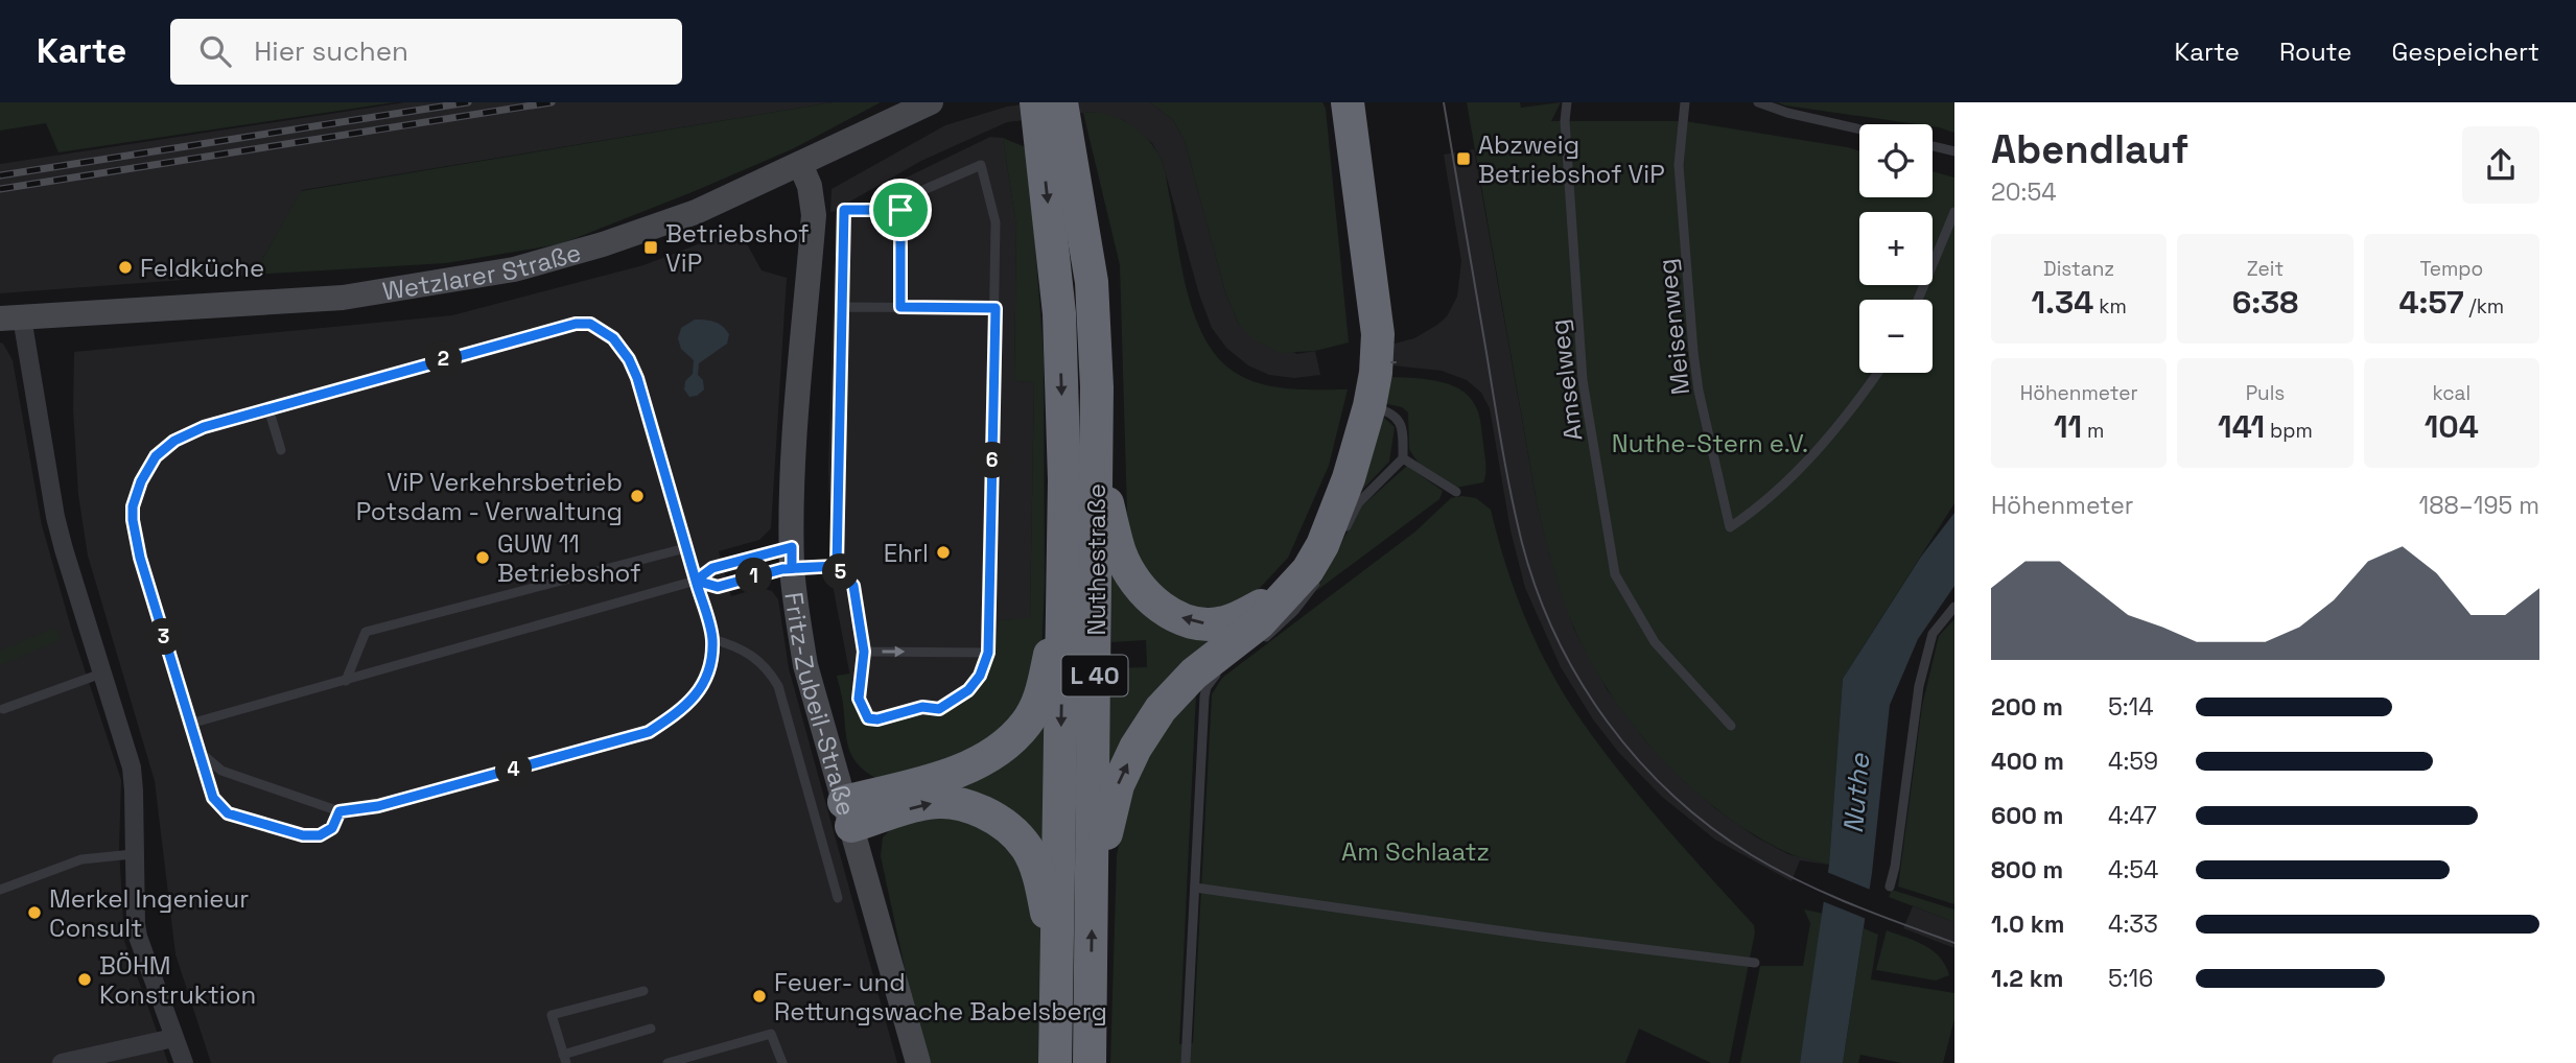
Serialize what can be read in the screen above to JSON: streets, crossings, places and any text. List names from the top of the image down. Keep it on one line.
{"streets":{"highway":["Nuthestraße","L 40"],"street":["Wetzlarer Straße","Fritz-Zubeil-Straße"],"lane":["Meisenweg","Amselweg"]},"crossings":[["Wetzlarer Straße","Fritz-Zubeil-Straße"]],"water":["Nuthe"],"parks":["Nuthe-Stern e.V.","Am Schlaatz"],"places":{"transit":["Abzweig Betriebshof ViP","Betriebshof ViP"],"other":["Feldküche","ViP Verkehrsbetrieb Potsdam - Verwaltung","Ehrl","GUW 11 Betriebshof","Merkel Ingenieur Consult","BÖHM Konstruktion","Feuer- und Rettungswache Babelsberg"]},"page":{"header":"Karte","search":"Hier suchen","nav":["Karte","Route","Gespeichert"],"heading":["Abendlauf","20:54"],"map_buttons":["+","−"],"stats":[["Distanz","1.34 km"],["Zeit","6:38"],["Tempo","4:57 /km"],["Höhenmeter","11 m"],["Puls","141 bpm"],["kcal","104"]],"pins":["2","6","5","1","3","4"],"chart":["Höhenmeter","188–195 m"],"list":[{"name":"200 m","note":"5:14"},{"name":"400 m","note":"4:59"},{"name":"600 m","note":"4:47"},{"name":"800 m","note":"4:54"},{"name":"1.0 km","note":"4:33"},{"name":"1.2 km","note":"5:16"}]}}
